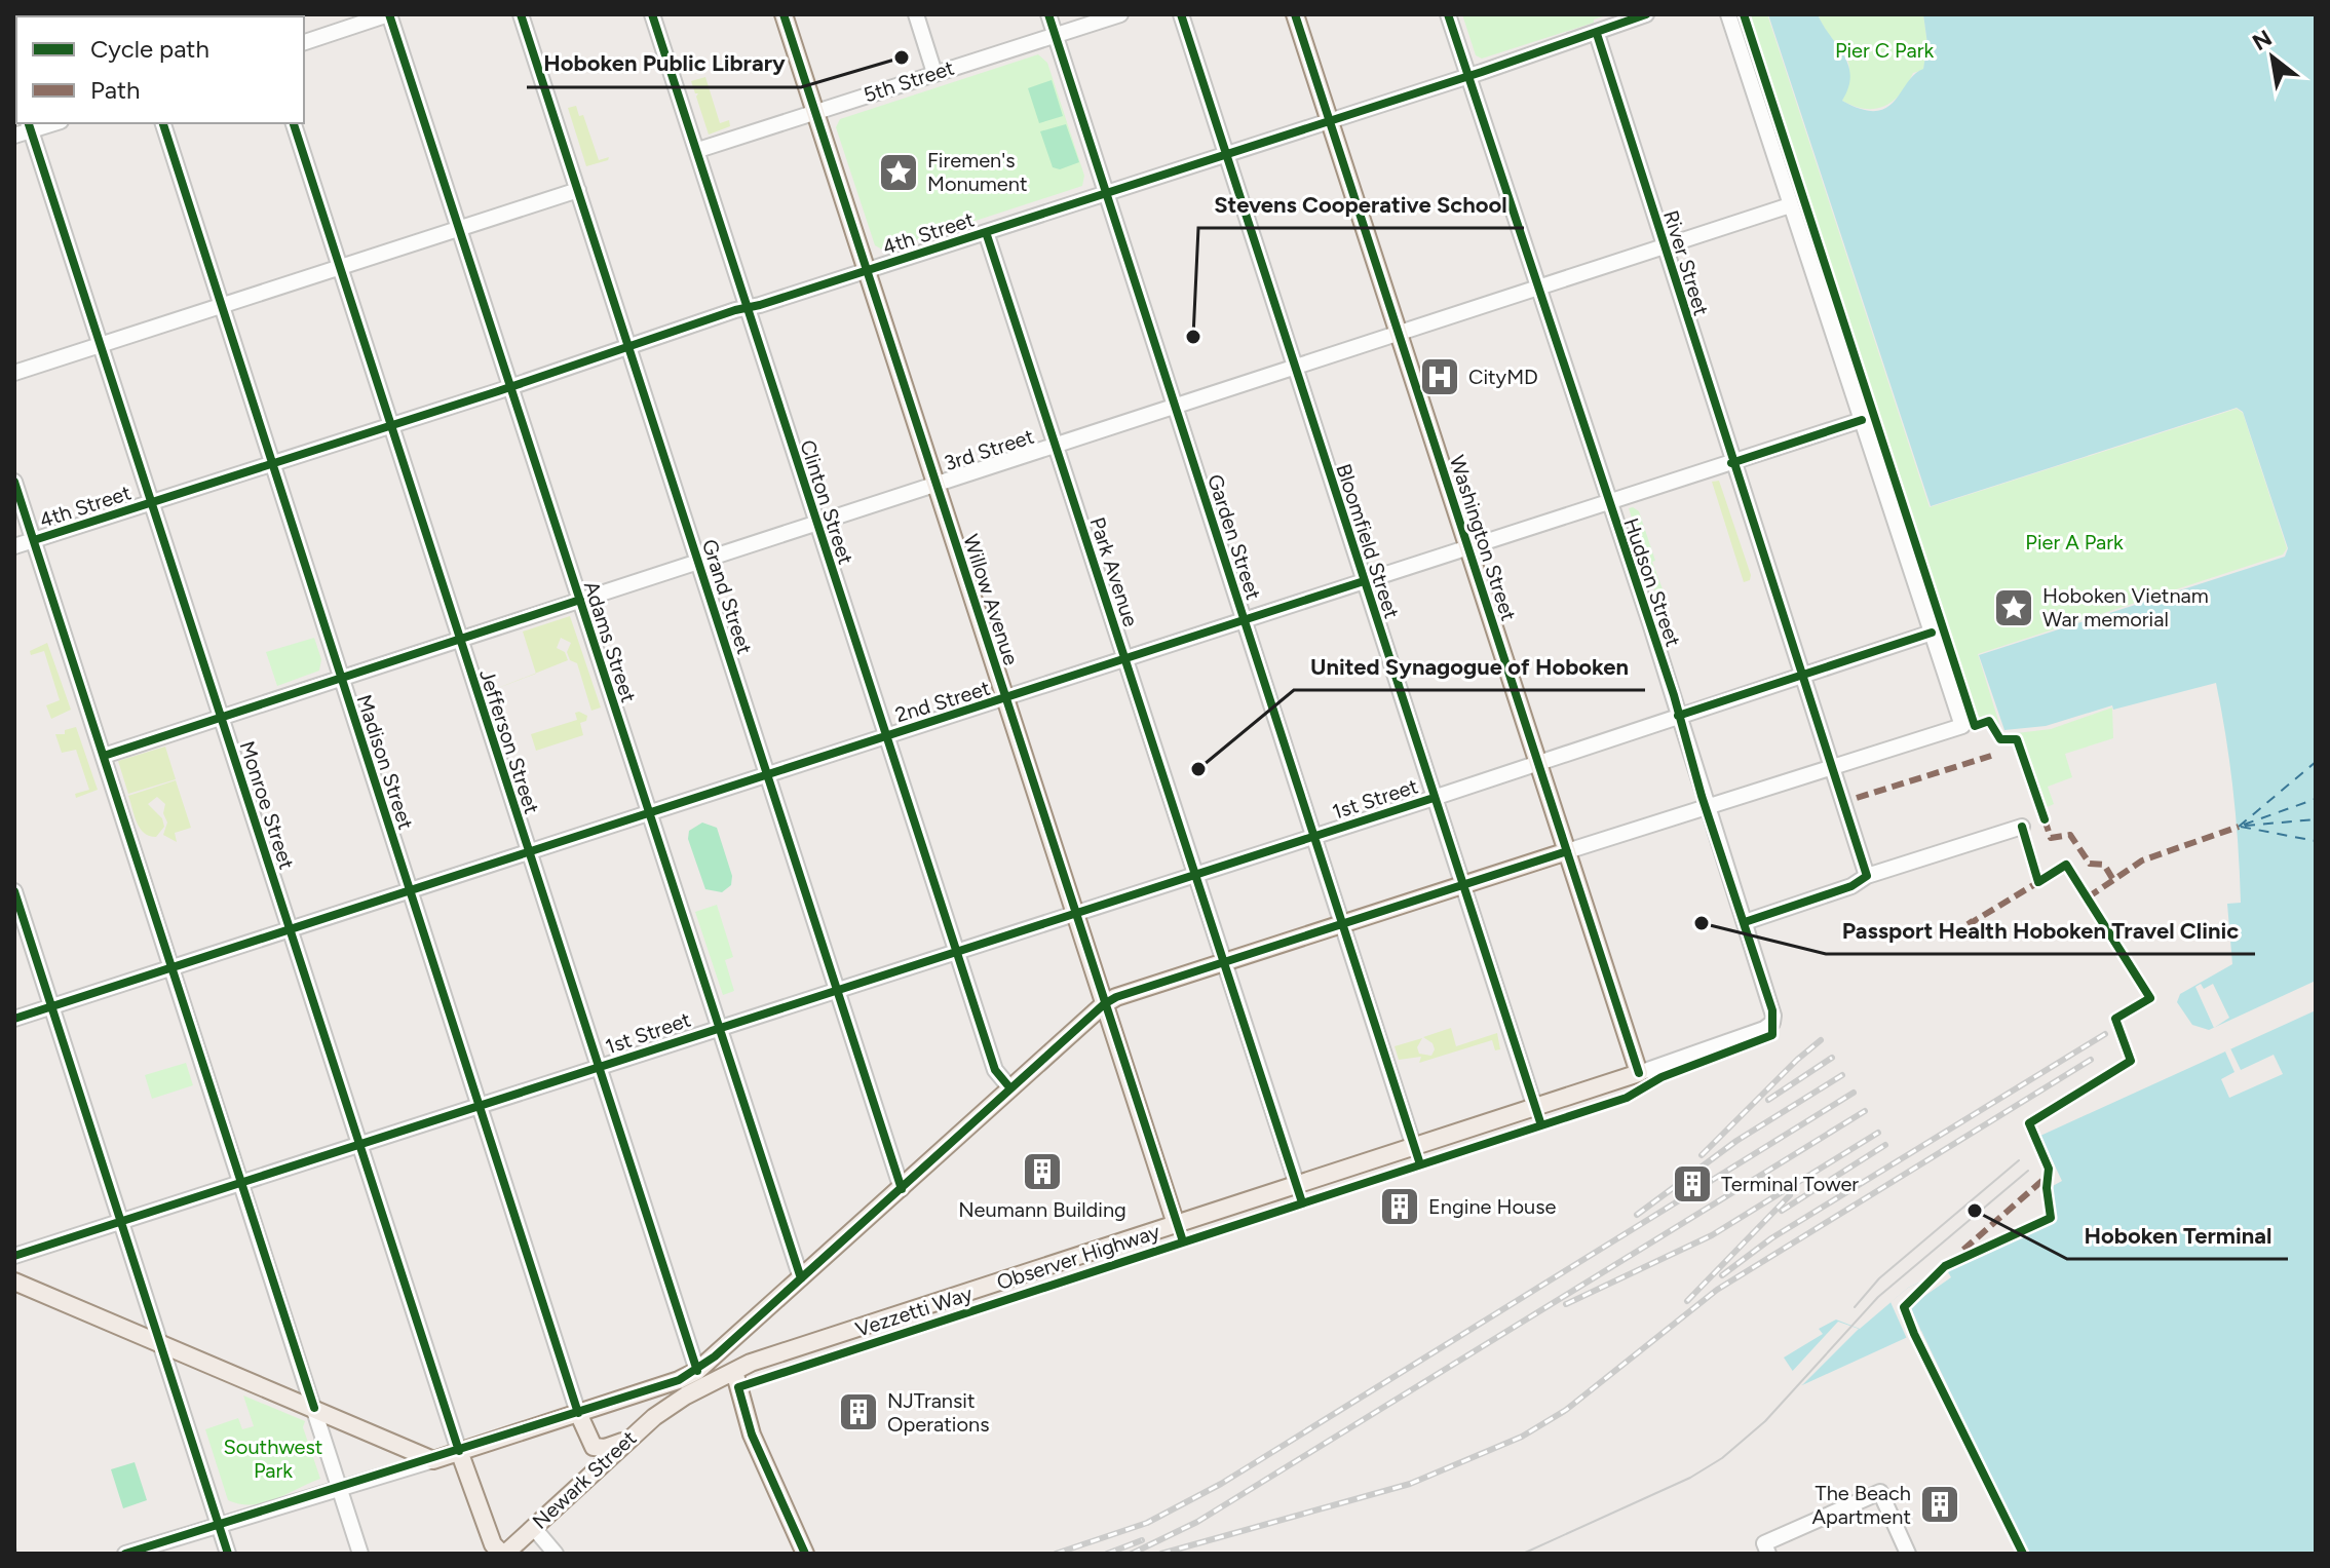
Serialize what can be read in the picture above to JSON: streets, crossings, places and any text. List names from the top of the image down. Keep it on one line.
{"streets":{"main road":["Washington Street","Willow Avenue","Madison Street","Monroe Street","Observer Highway","Newark Street"],"street":["5th Street","4th Street","River Street","3rd Street","Clinton Street","Garden Street","Bloomfield Street","Park Avenue","Hudson Street","Grand Street","Adams Street","2nd Street","Jefferson Street","1st Street"],"cycle path":["Vezzetti Way"]},"crossings":[["5th Street","Clinton Street"],["5th Street","Garden Street"],["5th Street","Willow Avenue"],["4th Street","River Street"],["4th Street","Clinton Street"],["4th Street","Garden Street"],["4th Street","Washington Street"],["4th Street","Bloomfield Street"],["4th Street","Park Avenue"],["4th Street","Hudson Street"],["4th Street","Grand Street"],["4th Street","Willow Avenue"],["4th Street","Adams Street"],["4th Street","Jefferson Street"],["4th Street","Madison Street"],["4th Street","Monroe Street"],["River Street","3rd Street"],["River Street","2nd Street"],["River Street","1st Street"],["3rd Street","Clinton Street"],["3rd Street","Garden Street"],["3rd Street","Washington Street"],["3rd Street","Bloomfield Street"],["3rd Street","Park Avenue"],["3rd Street","Hudson Street"],["3rd Street","Grand Street"],["3rd Street","Willow Avenue"],["3rd Street","Adams Street"],["3rd Street","Jefferson Street"],["3rd Street","Madison Street"],["3rd Street","Monroe Street"],["Clinton Street","2nd Street"],["Clinton Street","1st Street"],["Garden Street","2nd Street"],["Garden Street","1st Street"],["Garden Street","Observer Highway"],["Washington Street","2nd Street"],["Washington Street","1st Street"],["Washington Street","Observer Highway"],["Bloomfield Street","2nd Street"],["Bloomfield Street","1st Street"],["Bloomfield Street","Observer Highway"],["Park Avenue","2nd Street"],["Park Avenue","1st Street"],["Park Avenue","Observer Highway"],["Hudson Street","2nd Street"],["Hudson Street","1st Street"],["Hudson Street","Observer Highway"],["Grand Street","2nd Street"],["Grand Street","1st Street"],["Willow Avenue","2nd Street"],["Willow Avenue","1st Street"],["Willow Avenue","Observer Highway"],["Adams Street","2nd Street"],["Adams Street","1st Street"],["2nd Street","Jefferson Street"],["2nd Street","Madison Street"],["2nd Street","Monroe Street"],["Jefferson Street","1st Street"],["Madison Street","1st Street"],["Madison Street","Newark Street"],["1st Street","Monroe Street"],["Monroe Street","Newark Street"],["Observer Highway","Newark Street"]],"parks":["Pier C Park","Pier A Park","Southwest Park"],"places":{"other":["Hoboken Public Library","Stevens Cooperative School","United Synagogue of Hoboken","Passport Health Hoboken Travel Clinic","Hoboken Terminal"],"place":["Firemen's Monument","Hoboken Vietnam War memorial"],"hospital":["CityMD"],"building":["Neumann Building","Terminal Tower","Engine House","NJTransit Operations","The Beach Apartment"]},"legend":["Cycle path","Path"],"north":"top left"}
